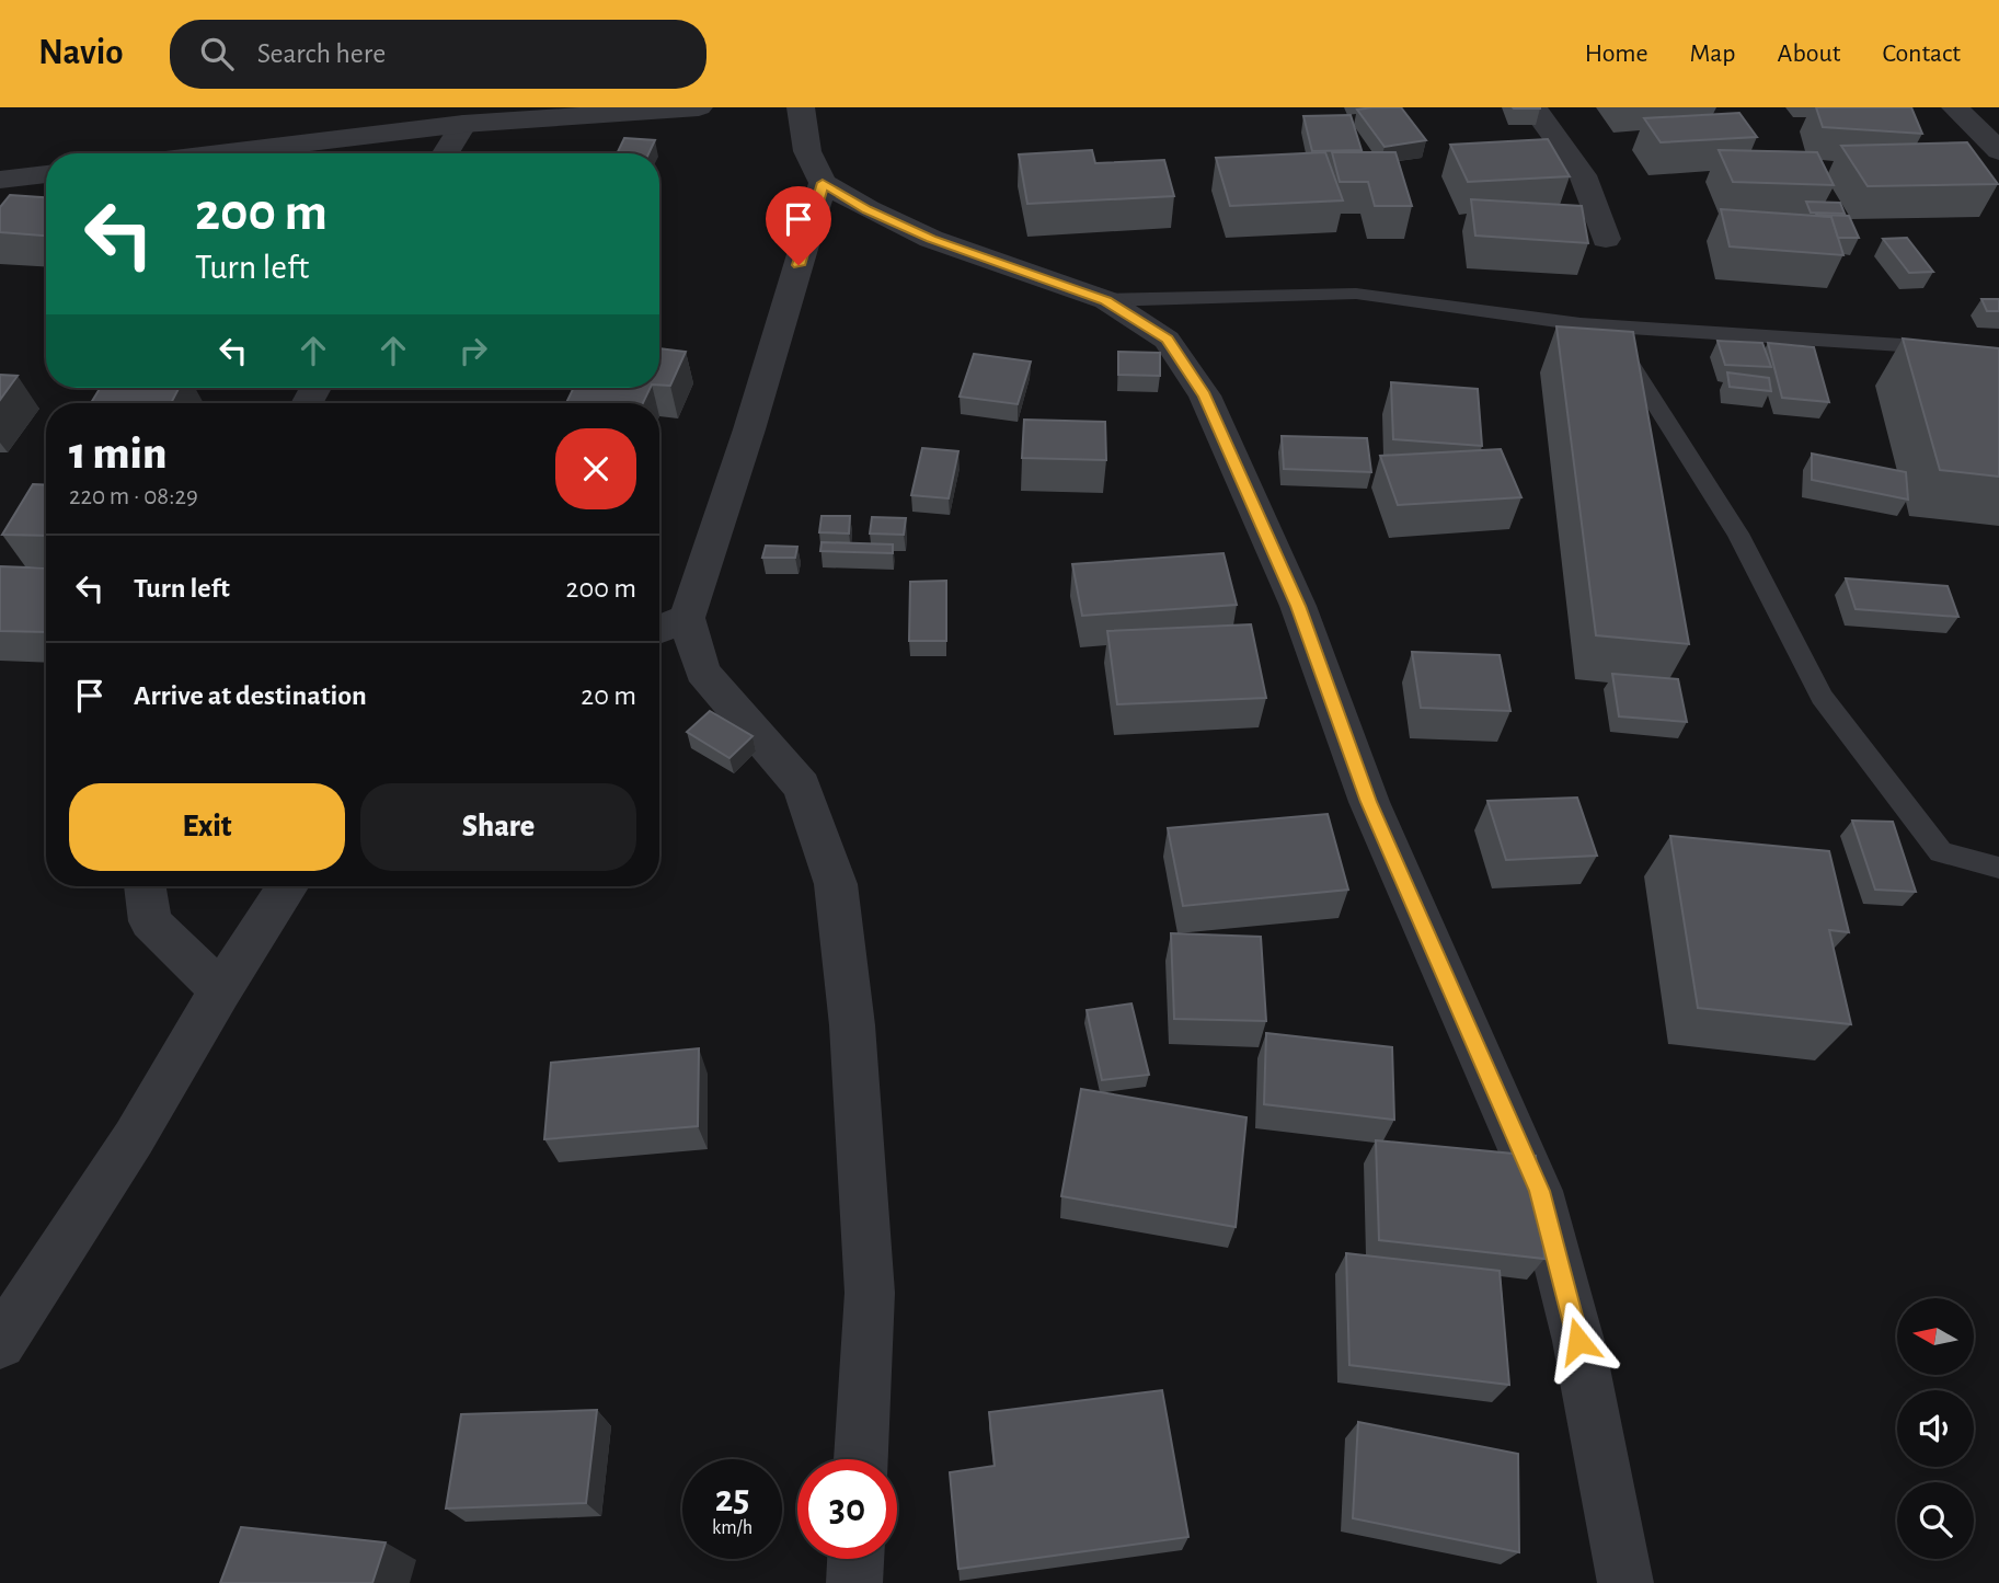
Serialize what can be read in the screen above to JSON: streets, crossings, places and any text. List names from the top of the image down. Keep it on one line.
{"north":"left","page":{"header":"Navio","search":"Search here","nav":["Home","Map","About","Contact"],"turn":["200 m","Turn left"],"heading":["1 min","220 m · 08:29"],"list":[{"name":"Turn left","value":"200 m"},{"name":"Arrive at destination","value":"20 m"}],"buttons":["Exit","Share"],"speed":"25 km/h","limit":"30"}}
